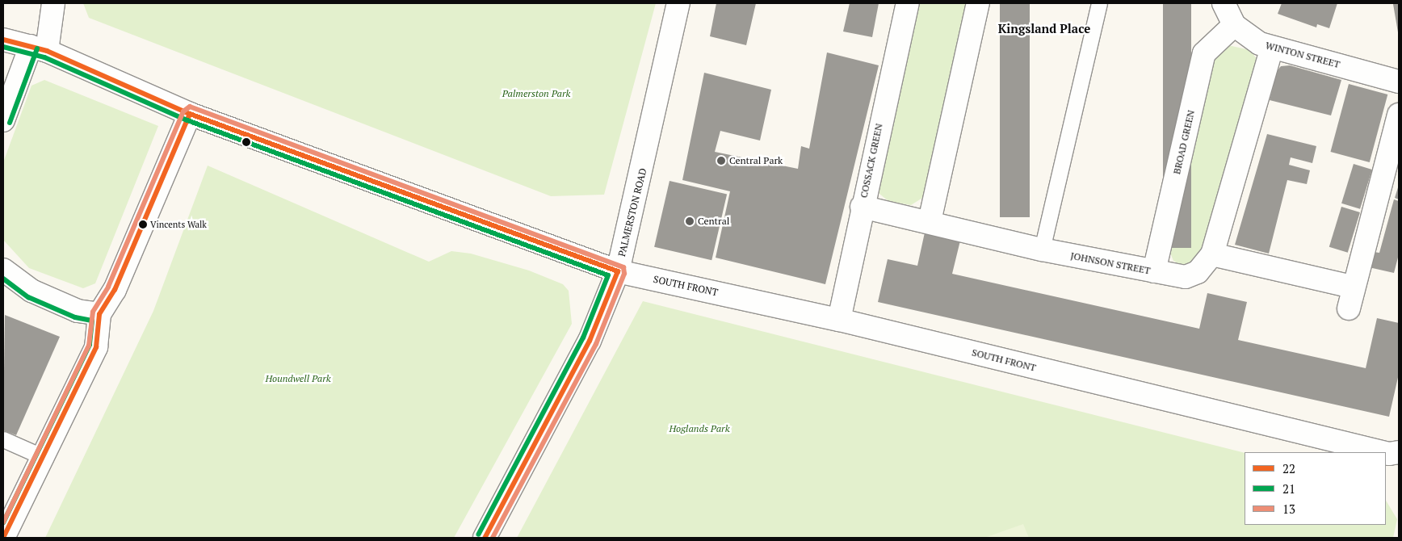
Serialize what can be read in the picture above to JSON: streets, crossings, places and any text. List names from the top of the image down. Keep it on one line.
{"streets":{"street":["WINTON STREET","BROAD GREEN","COSSACK GREEN","PALMERSTON ROAD","JOHNSON STREET","SOUTH FRONT"]},"crossings":[["WINTON STREET","BROAD GREEN"],["BROAD GREEN","JOHNSON STREET"],["COSSACK GREEN","JOHNSON STREET"],["COSSACK GREEN","SOUTH FRONT"],["PALMERSTON ROAD","SOUTH FRONT"]],"districts":["Kingsland Place"],"parks":["Palmerston Park","Houndwell Park","Hoglands Park"],"places":["Central Park","Central","Vincents Walk"],"lines":["transit line 22","transit line 21","transit line 13"],"legend":["22","21","13"]}
